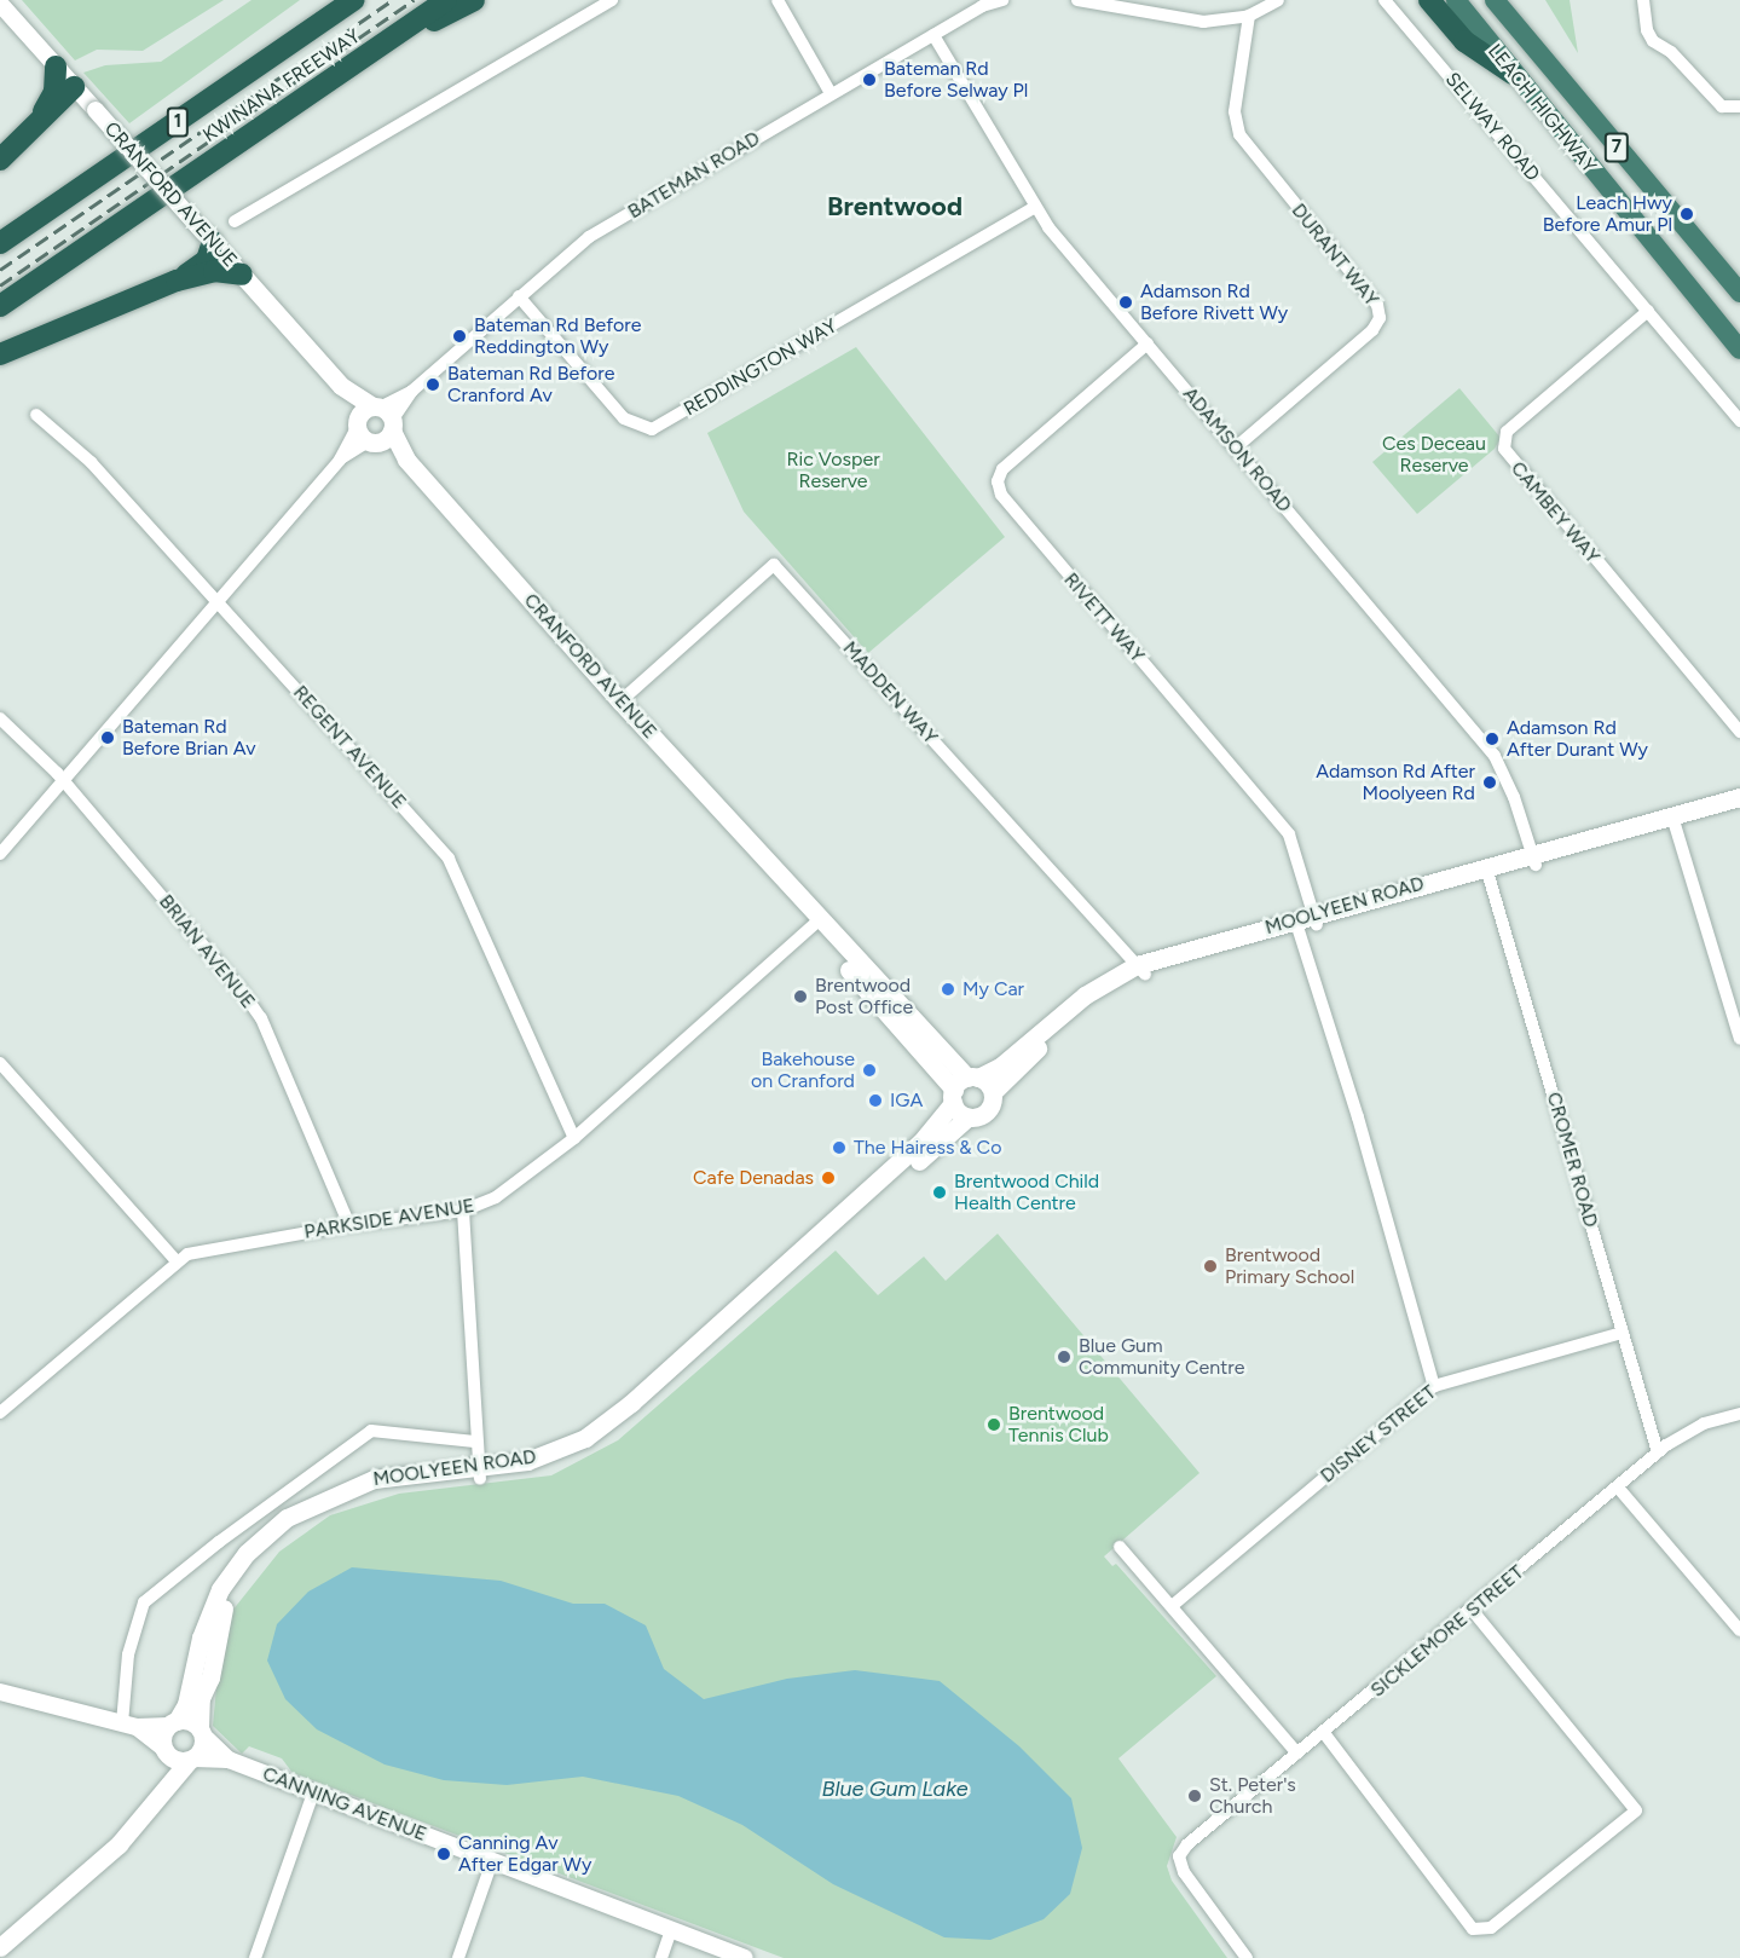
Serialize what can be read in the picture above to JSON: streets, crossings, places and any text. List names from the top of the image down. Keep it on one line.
{"streets":{"highway":["KWINANA FREEWAY","LEACH HIGHWAY","1","7"],"main road":["CRANFORD AVENUE","MOOLYEEN ROAD","CANNING AVENUE"],"street":["SELWAY ROAD","BATEMAN ROAD","DURANT WAY","REDDINGTON WAY","ADAMSON ROAD","CAMBEY WAY","RIVETT WAY","MADDEN WAY","REGENT AVENUE","BRIAN AVENUE","CROMER ROAD","PARKSIDE AVENUE","DISNEY STREET","SICKLEMORE STREET"]},"crossings":[["SELWAY ROAD","CAMBEY WAY"],["BATEMAN ROAD","CRANFORD AVENUE"],["BATEMAN ROAD","REDDINGTON WAY"],["BATEMAN ROAD","ADAMSON ROAD"],["BATEMAN ROAD","REGENT AVENUE"],["BATEMAN ROAD","BRIAN AVENUE"],["CRANFORD AVENUE","MADDEN WAY"],["CRANFORD AVENUE","MOOLYEEN ROAD"],["CRANFORD AVENUE","PARKSIDE AVENUE"],["DURANT WAY","ADAMSON ROAD"],["REDDINGTON WAY","ADAMSON ROAD"],["ADAMSON ROAD","RIVETT WAY"],["ADAMSON ROAD","MOOLYEEN ROAD"],["RIVETT WAY","MOOLYEEN ROAD"],["MADDEN WAY","MOOLYEEN ROAD"],["REGENT AVENUE","PARKSIDE AVENUE"],["MOOLYEEN ROAD","CROMER ROAD"],["MOOLYEEN ROAD","CANNING AVENUE"],["BRIAN AVENUE","PARKSIDE AVENUE"],["CROMER ROAD","DISNEY STREET"],["CROMER ROAD","SICKLEMORE STREET"]],"districts":["Brentwood"],"water":["Blue Gum Lake"],"parks":["Ces Deceau Reserve","Ric Vosper Reserve"],"places":["Bateman Rd Before Selway Pl","Leach Hwy Before Amur Pl","Adamson Rd Before Rivett Wy","Bateman Rd Before Reddington Wy","Bateman Rd Before Cranford Av","Bateman Rd Before Brian Av","Adamson Rd After Durant Wy","Adamson Rd After Moolyeen Rd","My Car","Brentwood Post Office","Bakehouse on Cranford","IGA","The Hairess & Co","Cafe Denadas","Brentwood Child Health Centre","Brentwood Primary School","Blue Gum Community Centre","Brentwood Tennis Club","St. Peter's Church","Canning Av After Edgar Wy"]}
